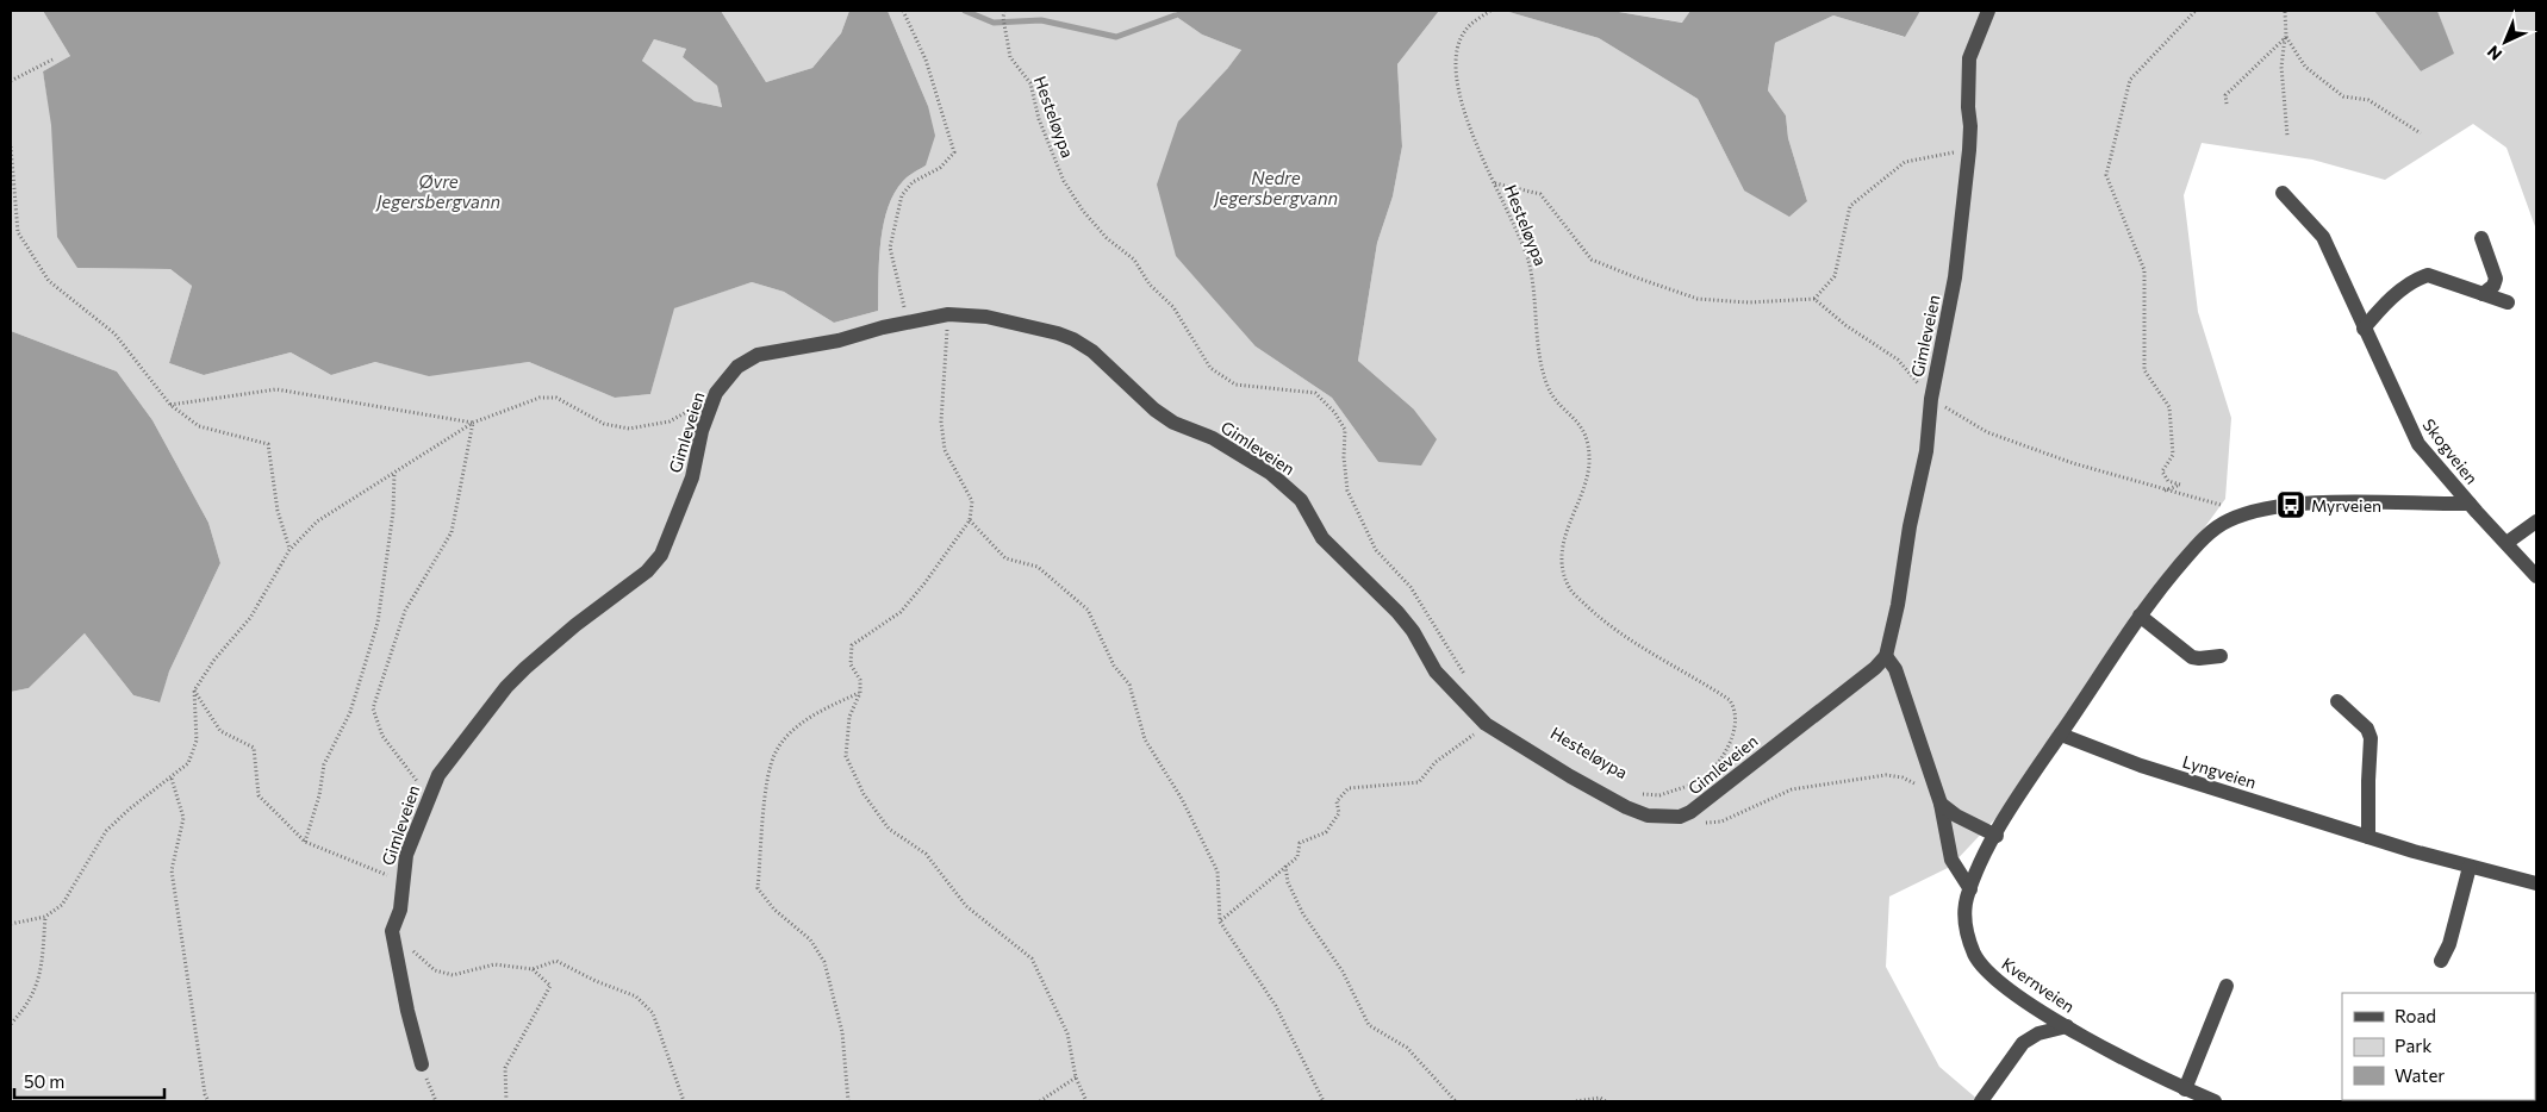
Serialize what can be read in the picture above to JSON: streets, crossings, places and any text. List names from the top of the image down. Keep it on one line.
{"streets":{"street":["Gimleveien","Skogveien","Lyngveien","Kvernveien"],"path":["Hesteløypa"]},"crossings":[["Lyngveien","Kvernveien"]],"water":["Nedre Jegersbergvann","Øvre Jegersbergvann"],"places":{"bus stop":["Myrveien"]},"legend":["Road","Park","Water"],"scale_bar":"50 m","north":"bottom left"}
